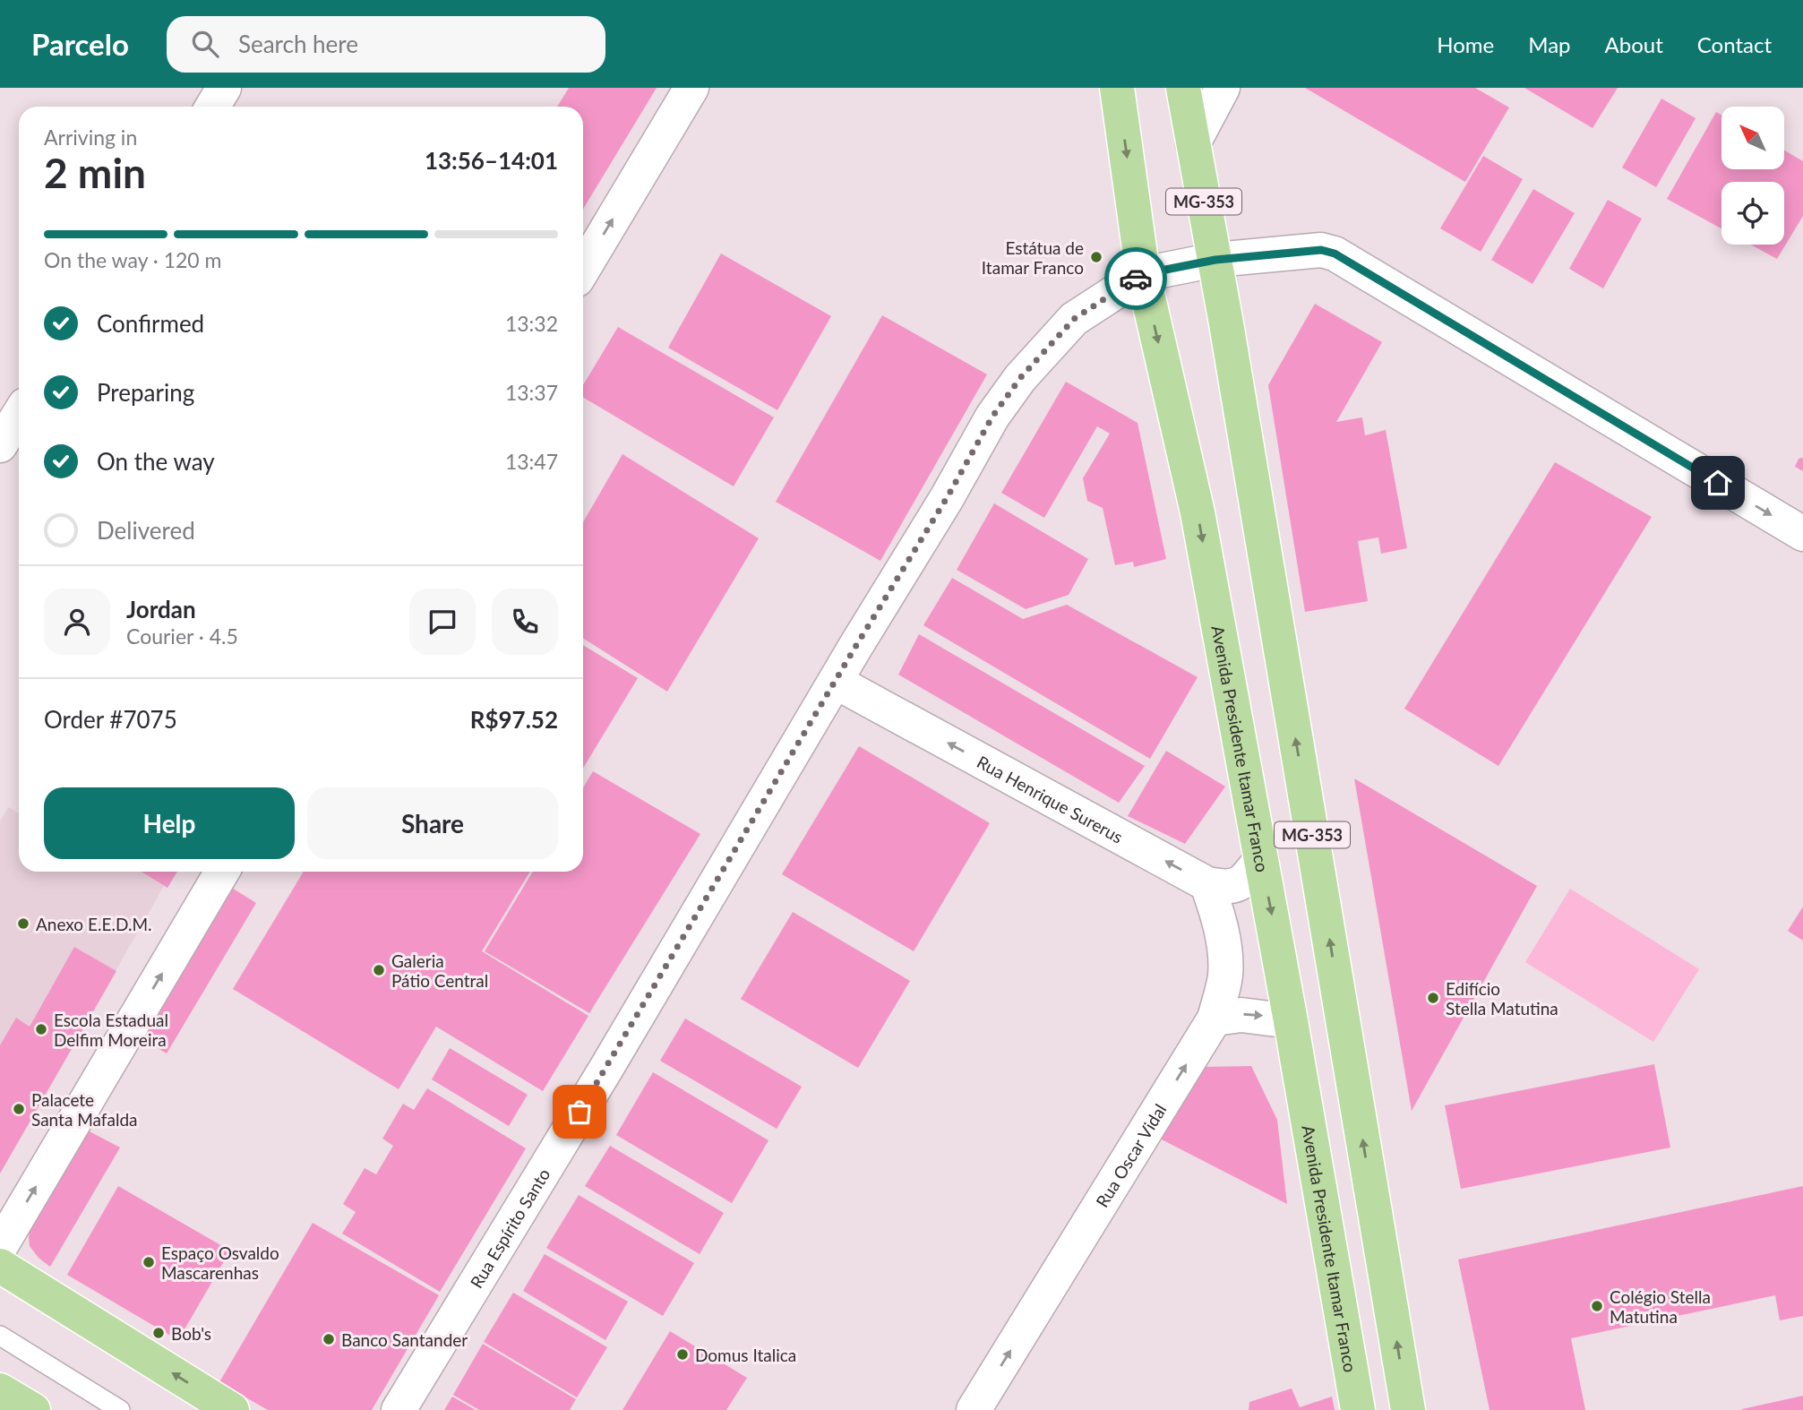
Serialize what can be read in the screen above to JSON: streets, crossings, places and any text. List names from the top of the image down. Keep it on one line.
{"streets":{"main road":["MG-353","Avenida Presidente Itamar Franco"],"street":["Rua Henrique Surerus","Rua Oscar Vidal","Rua Espírito Santo"]},"crossings":[["Avenida Presidente Itamar Franco","Rua Espírito Santo"],["Rua Henrique Surerus","Rua Oscar Vidal"],["Rua Henrique Surerus","Rua Espírito Santo"]],"one_way":["Rua Henrique Surerus","Rua Oscar Vidal"],"places":["Estátua de Itamar Franco","Anexo E.E.D.M.","Galeria Pátio Central","Edifício Stella Matutina","Escola Estadual Delfim Moreira","Palacete Santa Mafalda","Espaço Osvaldo Mascarenhas","Colégio Stella Matutina","Bob's","Banco Santander","Domus Italica"],"north":"top left","page":{"header":"Parcelo","search":"Search here","nav":["Home","Map","About","Contact"],"heading":["2 min","Arriving in","13:56–14:01"],"panel":["Jordan","Courier · 4.5","Order #7075","R$97.52"],"bar":"On the way · 120 m","list":[["Confirmed","13:32"],["Preparing","13:37"],["On the way","13:47"],"Delivered"],"buttons":["Help","Share"]}}
